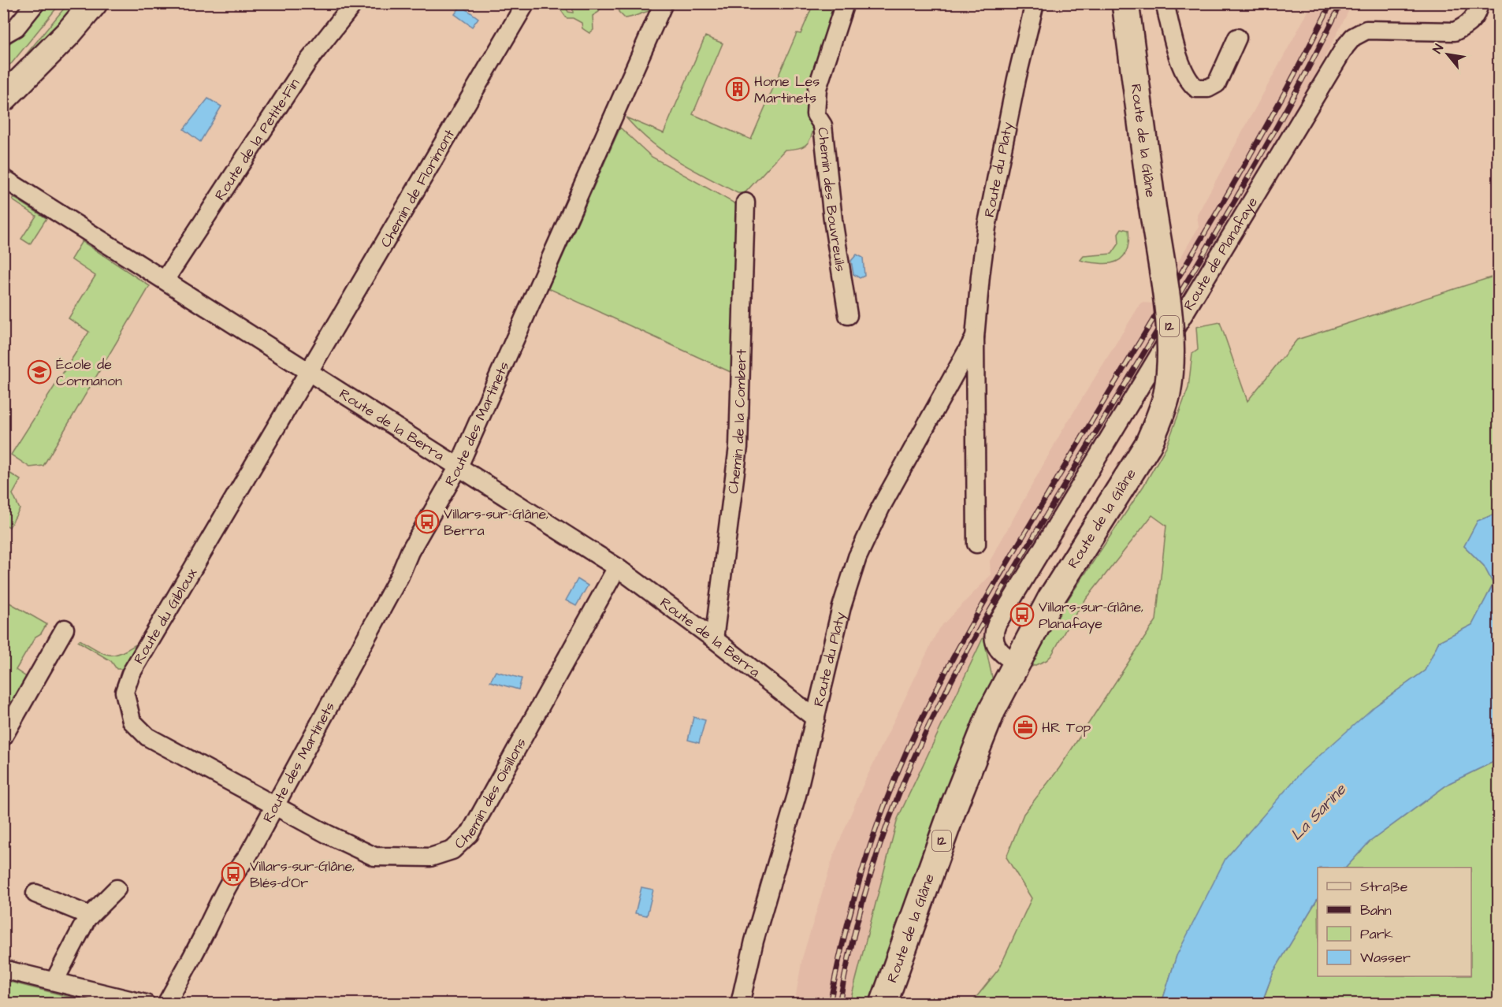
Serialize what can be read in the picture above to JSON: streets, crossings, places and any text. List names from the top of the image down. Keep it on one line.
{"streets":{"main road":["Route de la Glâne","12"],"street":["Route de la Petite-Fin","Route du Platy","Chemin de Florimont","Chemin des Bouvreuils","Route de Planafaye","Chemin de la Combert","Route des Martinets","Route de la Berra","Route du Gibloux","Chemin des Oisillons"]},"crossings":[["Route de la Petite-Fin","Route de la Berra"],["Route de la Glâne","Route de Planafaye"],["Route du Platy","Route de la Berra"],["Chemin de Florimont","Route de la Berra"],["Chemin de Florimont","Route du Gibloux"],["Chemin de la Combert","Route de la Berra"],["Route des Martinets","Route de la Berra"],["Route des Martinets","Route du Gibloux"],["Route des Martinets","Chemin des Oisillons"],["Route de la Berra","Route du Gibloux"],["Route de la Berra","Chemin des Oisillons"],["Route du Gibloux","Chemin des Oisillons"]],"water":["La Sarine"],"places":{"building":["Home Les Martinets"],"school or university":["École de Cormanon"],"bus stop":["Villars-sur-Glâne, Berra","Villars-sur-Glâne, Planafaye","Villars-sur-Glâne, Blés-d'Or"],"office":["HR Top"]},"legend":["Straße","Bahn","Park","Wasser"],"north":"top left"}
